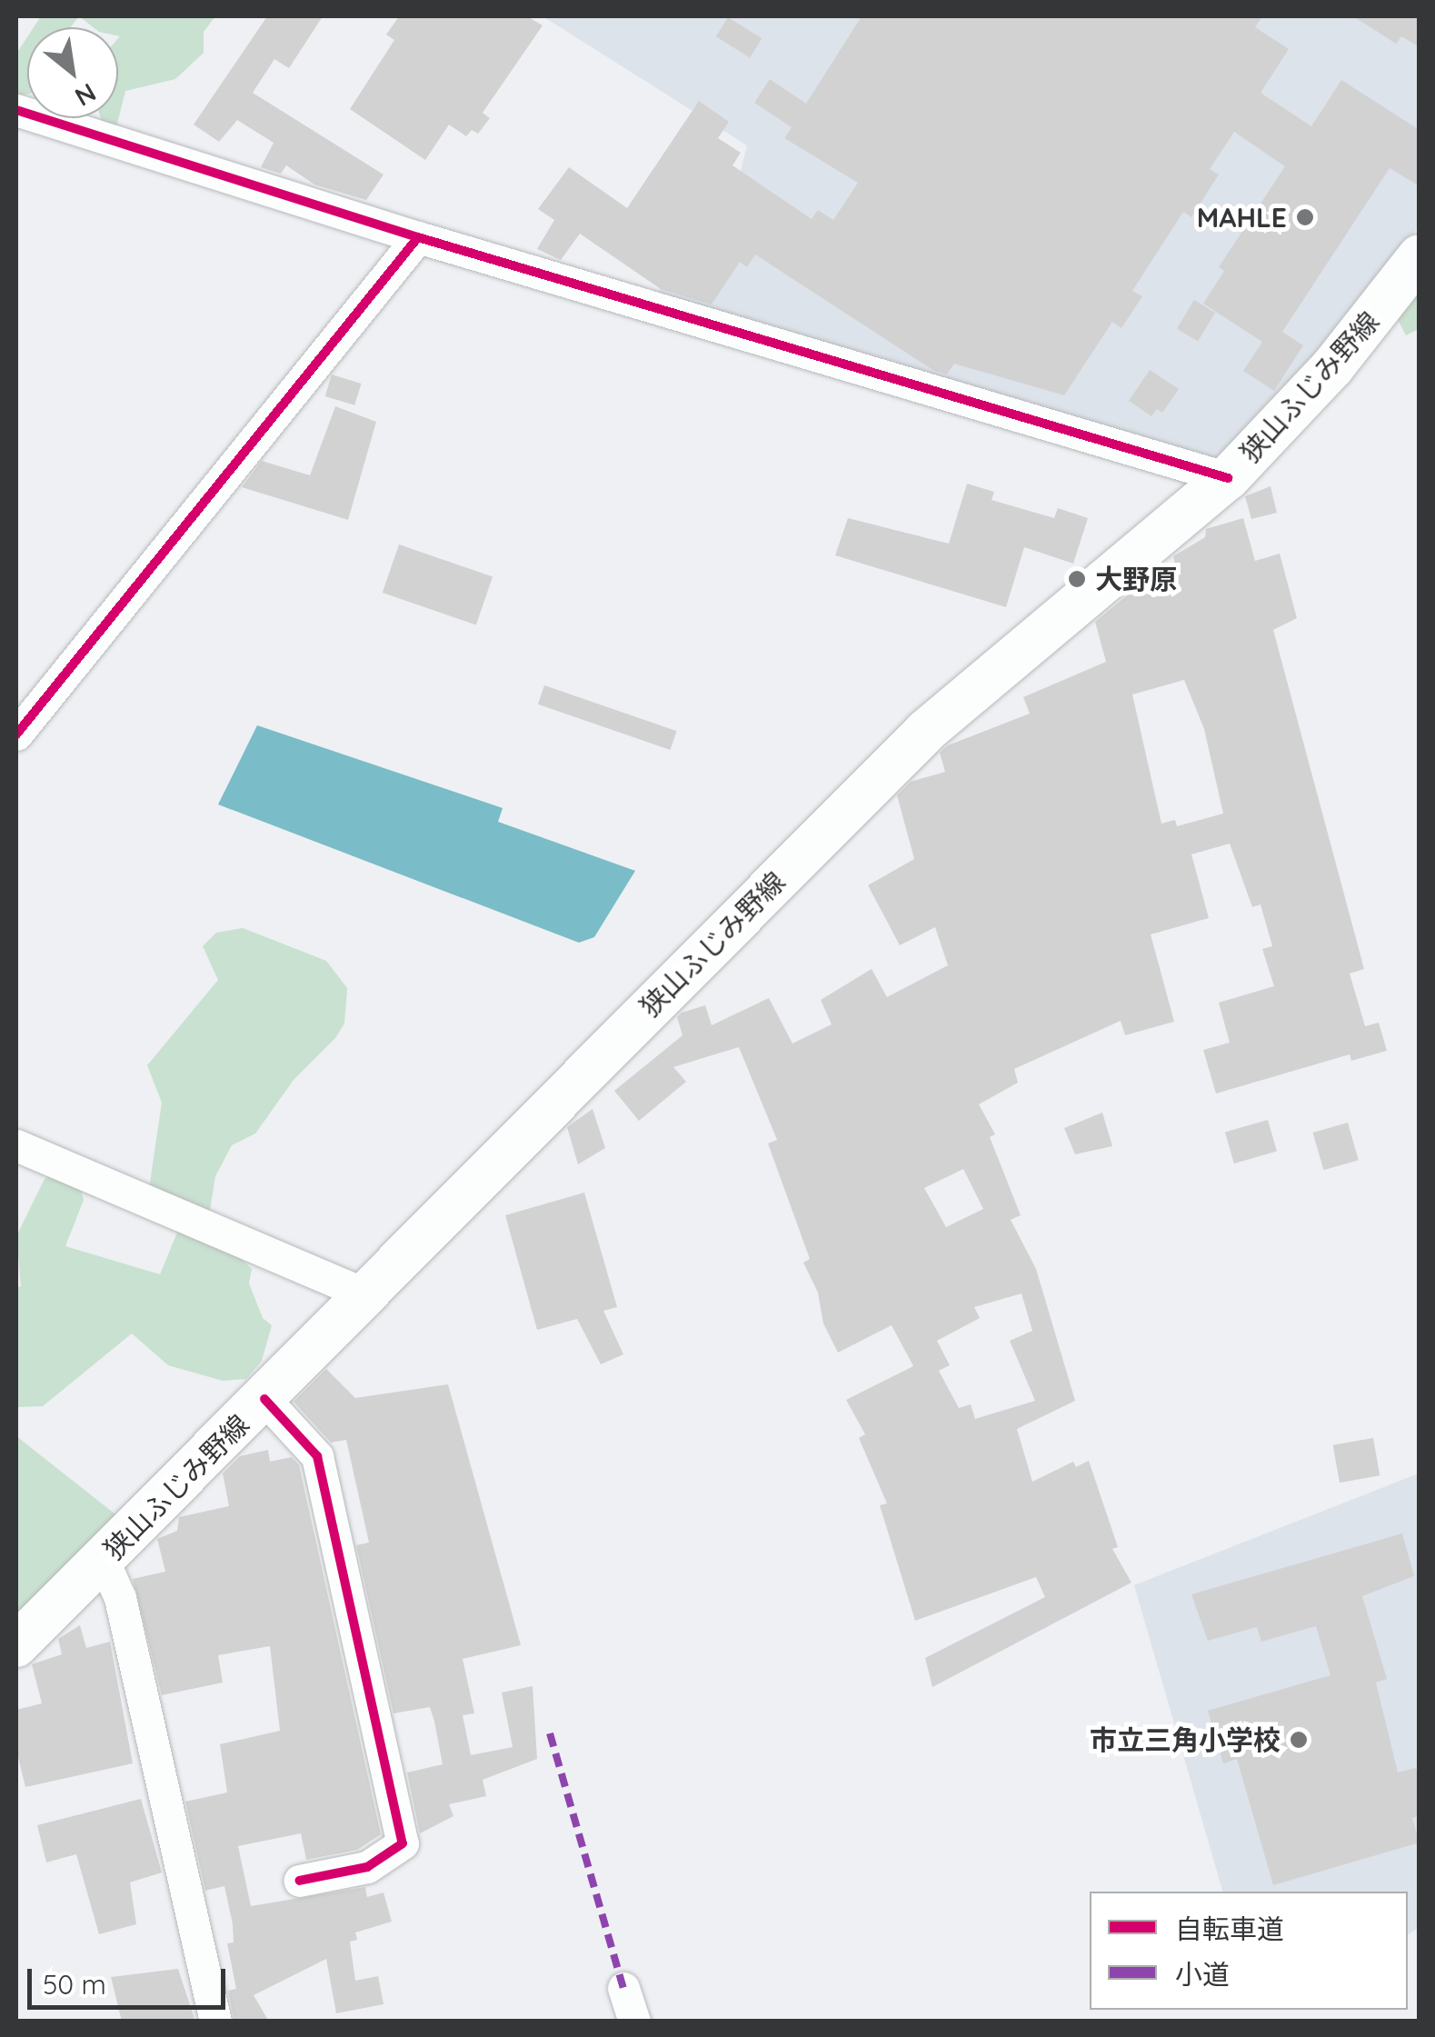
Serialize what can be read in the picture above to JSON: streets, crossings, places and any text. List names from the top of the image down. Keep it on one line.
{"streets":{"main road":["狭山ふじみ野線"]},"places":["MAHLE","大野原","市立三角小学校"],"legend":["自転車道","小道"],"scale_bar":"50 m","north":"bottom right"}
